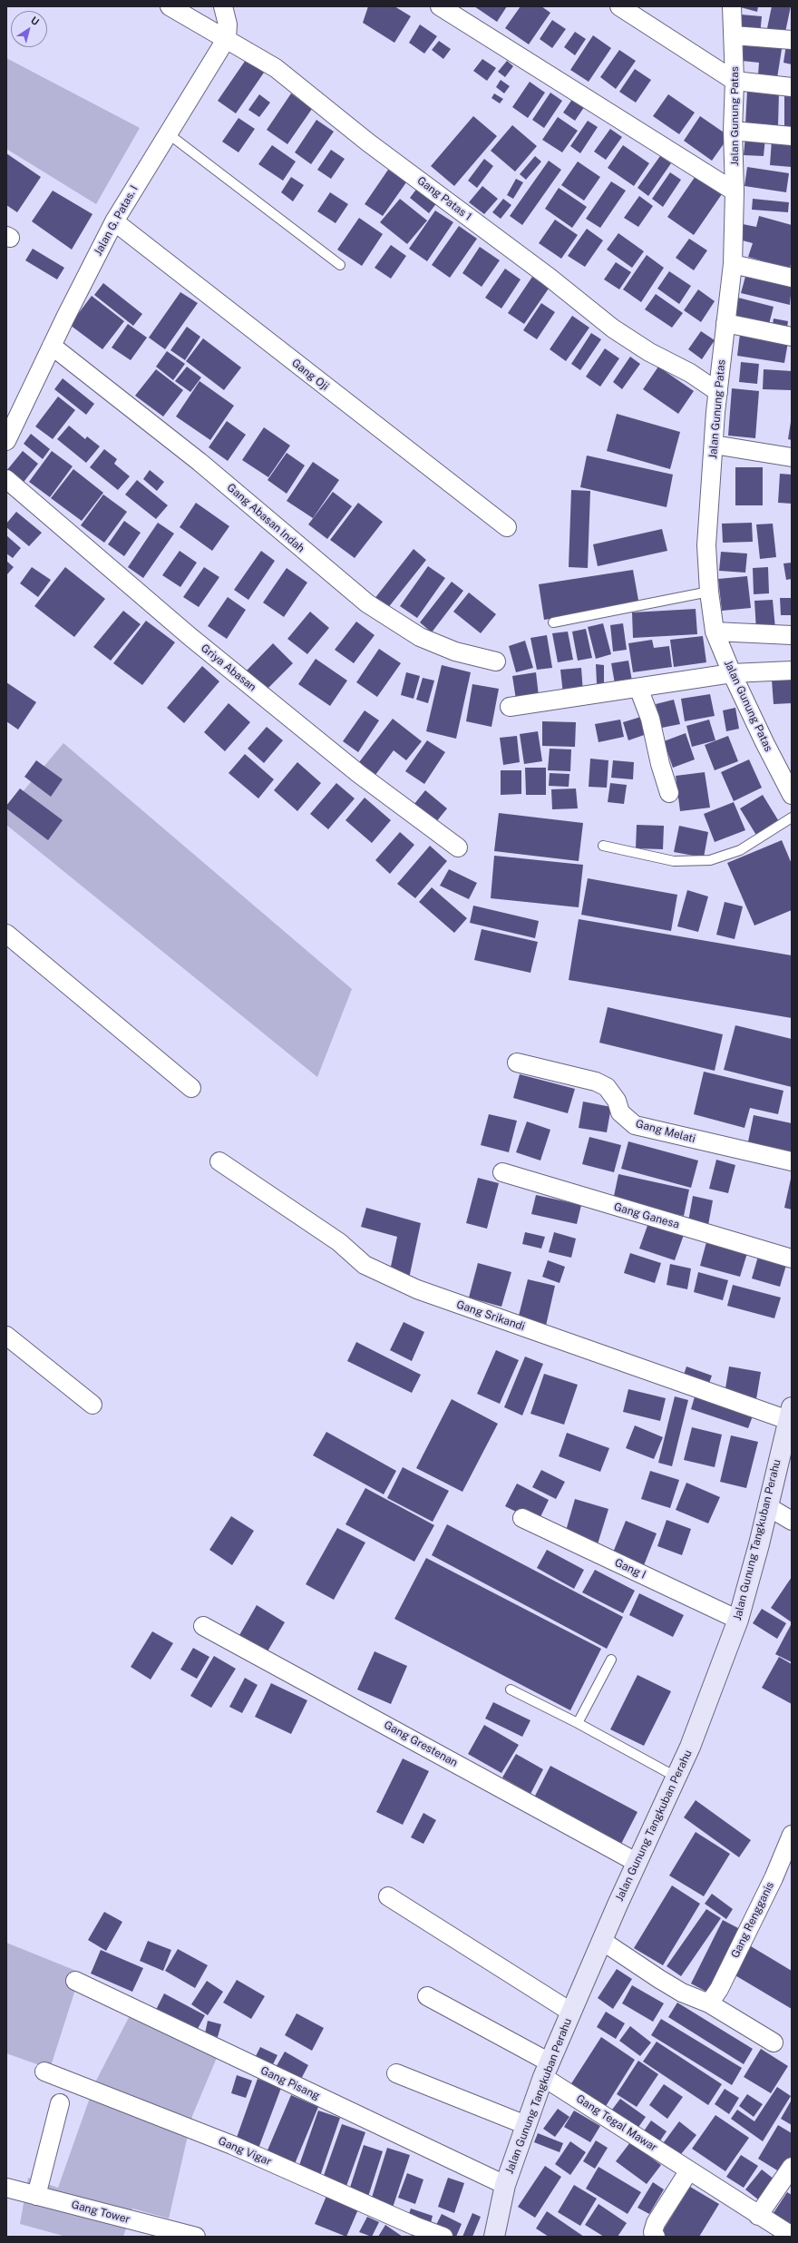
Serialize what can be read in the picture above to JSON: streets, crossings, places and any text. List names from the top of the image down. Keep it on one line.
{"streets":{"street":["Jalan Gunung Patas","Gang Patas 1","Jalan G. Patas. I","Gang Oji","Gang Abasan Indah","Griya Abasan","Gang Melati","Gang Ganesa","Gang Srikandi","Jalan Gunung Tangkuban Perahu","Gang I","Gang Grestenan","Gang Rengganis","Gang Pisang","Gang Tegal Mawar","Gang Vigar","Gang Tower"]},"crossings":[["Jalan Gunung Patas","Gang Patas 1"],["Gang Patas 1","Jalan G. Patas. I"],["Jalan G. Patas. I","Gang Oji"],["Jalan G. Patas. I","Gang Abasan Indah"],["Gang Srikandi","Jalan Gunung Tangkuban Perahu"],["Jalan Gunung Tangkuban Perahu","Gang I"],["Jalan Gunung Tangkuban Perahu","Gang Grestenan"],["Jalan Gunung Tangkuban Perahu","Gang Pisang"],["Jalan Gunung Tangkuban Perahu","Gang Tegal Mawar"]],"north":"top right"}
